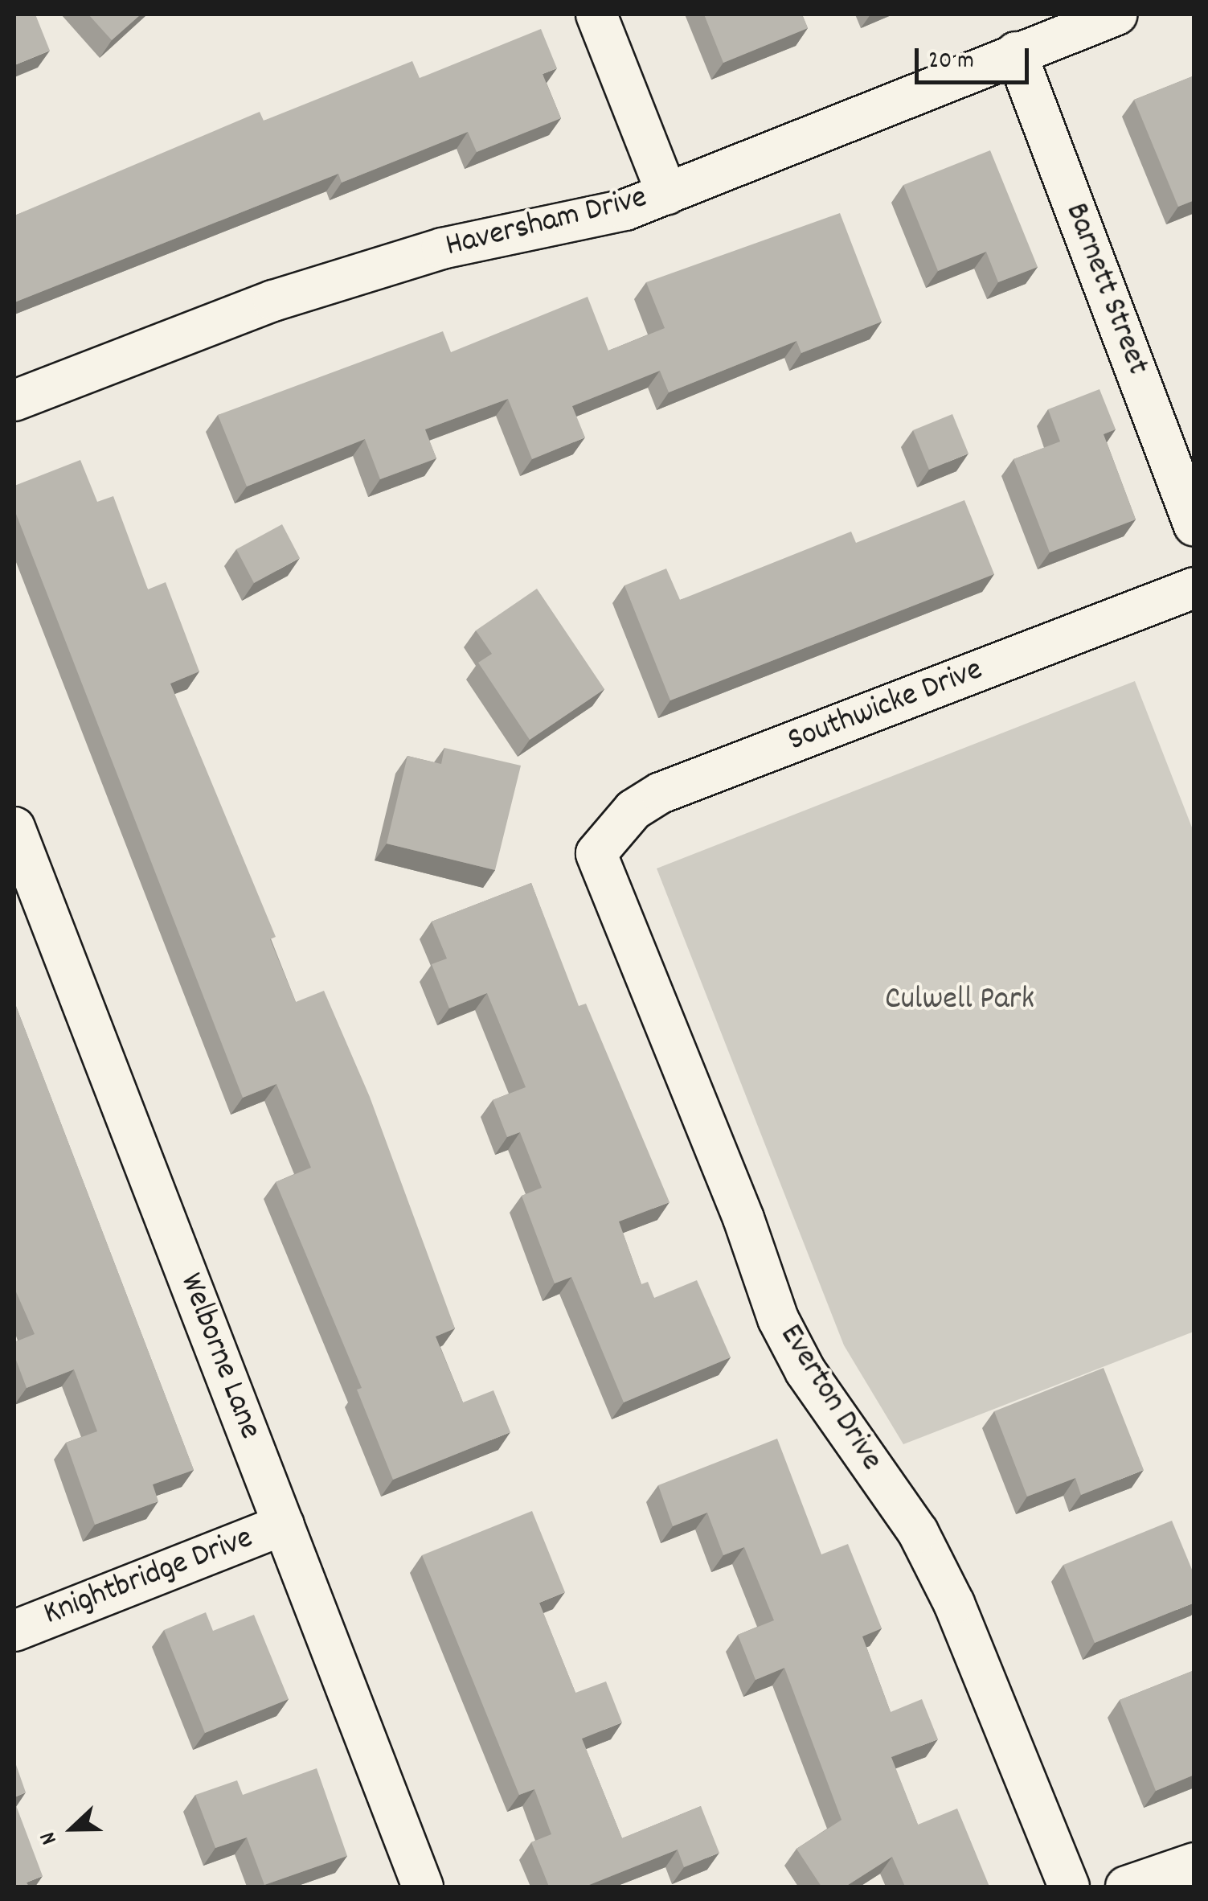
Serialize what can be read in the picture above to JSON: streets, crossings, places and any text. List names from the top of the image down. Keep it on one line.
{"streets":{"street":["Haversham Drive","Barnett Street","Southwicke Drive","Welborne Lane","Everton Drive","Knightbridge Drive"]},"crossings":[["Haversham Drive","Barnett Street"],["Southwicke Drive","Everton Drive"],["Welborne Lane","Knightbridge Drive"]],"parks":["Culwell Park"],"scale_bar":"20 m","north":"left"}
